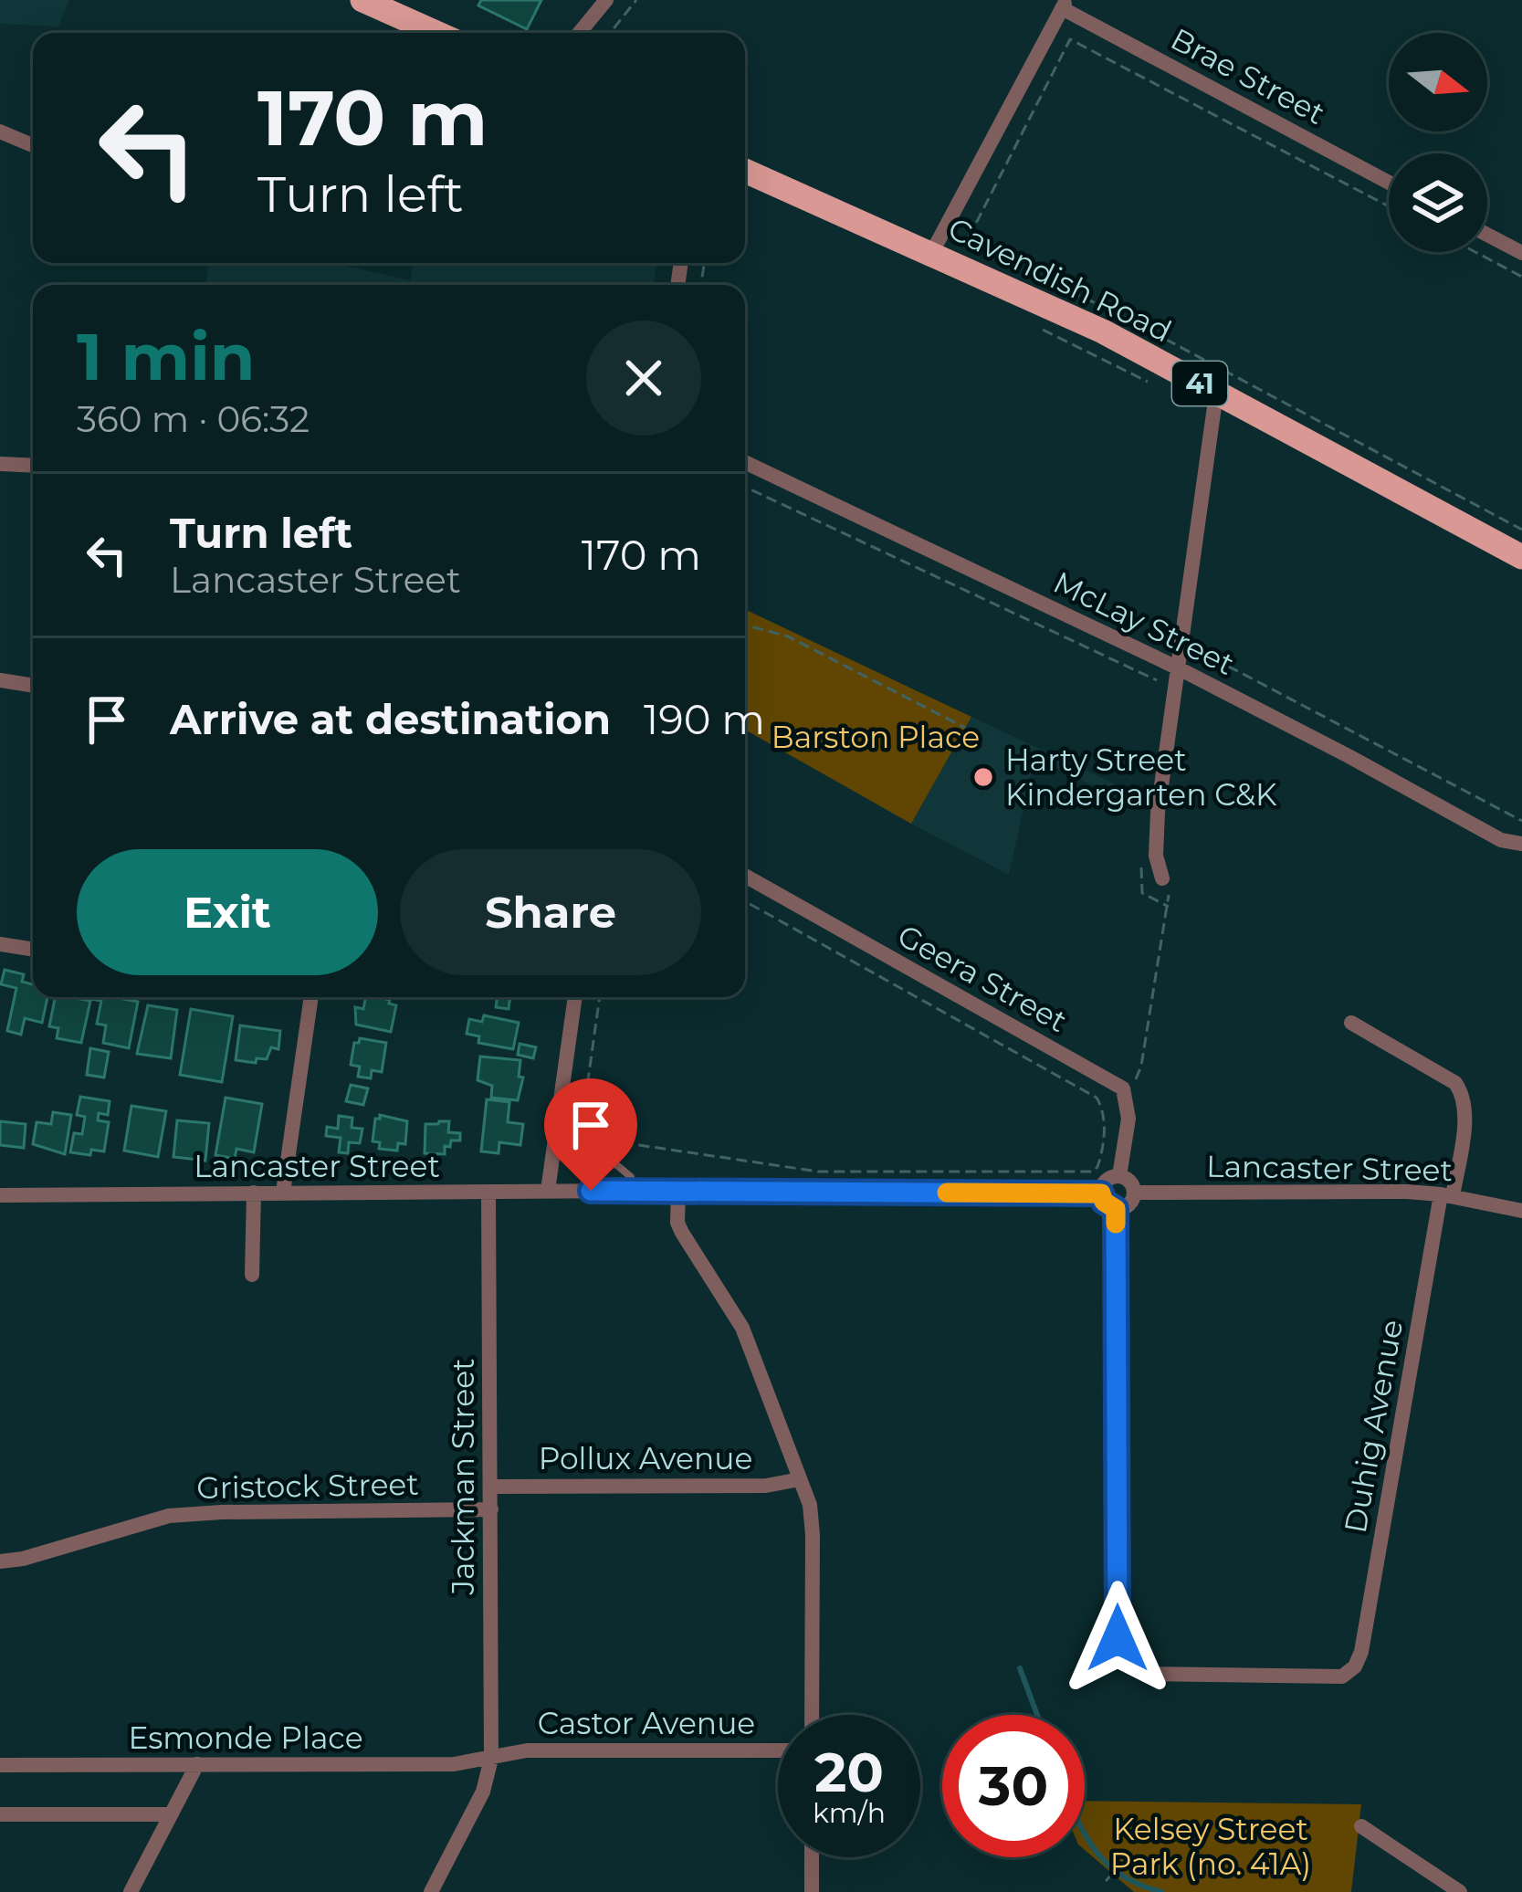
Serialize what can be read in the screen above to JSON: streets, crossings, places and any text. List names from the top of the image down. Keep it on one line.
{"streets":{"main road":["Cavendish Road","41"],"street":["Brae Street","McLay Street","Geera Street","Lancaster Street","Duhig Avenue","Pollux Avenue","Jackman Street","Gristock Street","Castor Avenue","Esmonde Place"]},"crossings":[["Lancaster Street","Duhig Avenue"],["Lancaster Street","Jackman Street"],["Pollux Avenue","Jackman Street"],["Jackman Street","Gristock Street"],["Jackman Street","Castor Avenue"],["Jackman Street","Esmonde Place"],["Castor Avenue","Esmonde Place"]],"parks":["Barston Place","Kelsey Street Park (no. 41A)"],"places":["Harty Street Kindergarten C&K"],"north":"right","page":{"turn":["170 m","Turn left"],"heading":["1 min","360 m · 06:32"],"list":[{"name":"Turn left","note":"Lancaster Street","value":"170 m"},{"name":"Arrive at destination","value":"190 m"}],"buttons":["Exit","Share"],"speed":"20 km/h","limit":"30"}}
